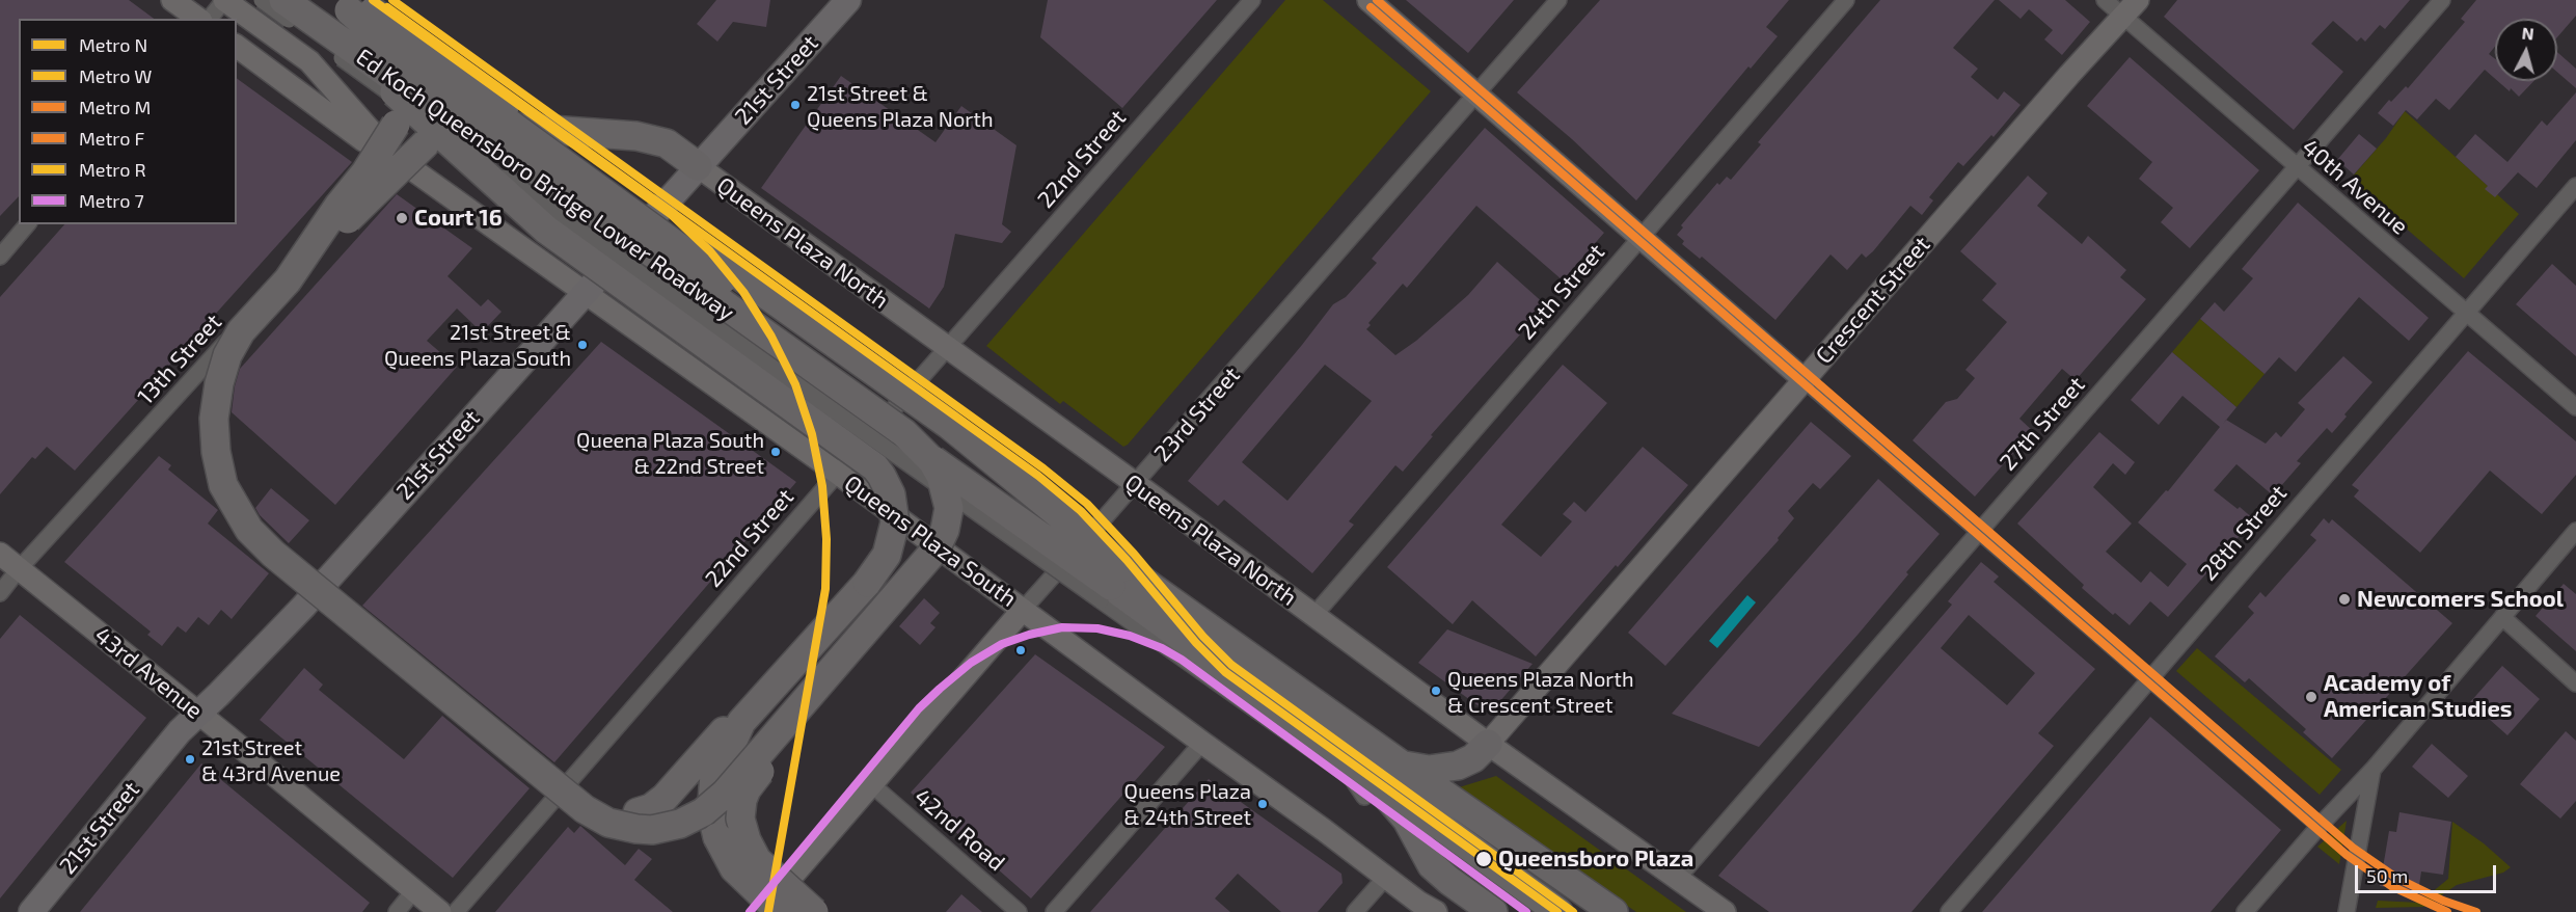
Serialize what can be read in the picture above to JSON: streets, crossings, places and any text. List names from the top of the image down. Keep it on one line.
{"streets":{"highway":["Ed Koch Queensboro Bridge Lower Roadway"],"main road":["21st Street","Queens Plaza North","Crescent Street","23rd Street","Queens Plaza South","43rd Avenue"],"street":["22nd Street","40th Avenue","24th Street","13th Street","27th Street","28th Street","42nd Road"]},"crossings":[["21st Street","Queens Plaza North"],["21st Street","Queens Plaza South"],["21st Street","43rd Avenue"],["22nd Street","Queens Plaza North"],["22nd Street","Queens Plaza South"],["40th Avenue","Crescent Street"],["40th Avenue","27th Street"],["40th Avenue","28th Street"],["Queens Plaza North","24th Street"],["Queens Plaza North","Crescent Street"],["Queens Plaza North","23rd Street"],["Queens Plaza North","27th Street"],["13th Street","Queens Plaza South"],["13th Street","43rd Avenue"],["23rd Street","Queens Plaza South"],["23rd Street","42nd Road"]],"places":["21st Street & Queens Plaza North","Court 16","21st Street & Queens Plaza South","Queena Plaza South & 22nd Street","Newcomers School","Queens Plaza North & Crescent Street","Academy of American Studies","21st Street & 43rd Avenue","Queens Plaza & 24th Street","Queensboro Plaza"],"lines":["metro line N","metro line M","metro line R","metro line W","metro line F","metro line 7"],"legend":["Metro N","Metro W","Metro M","Metro F","Metro R","Metro 7"],"scale_bar":"50 m","north":"top"}
